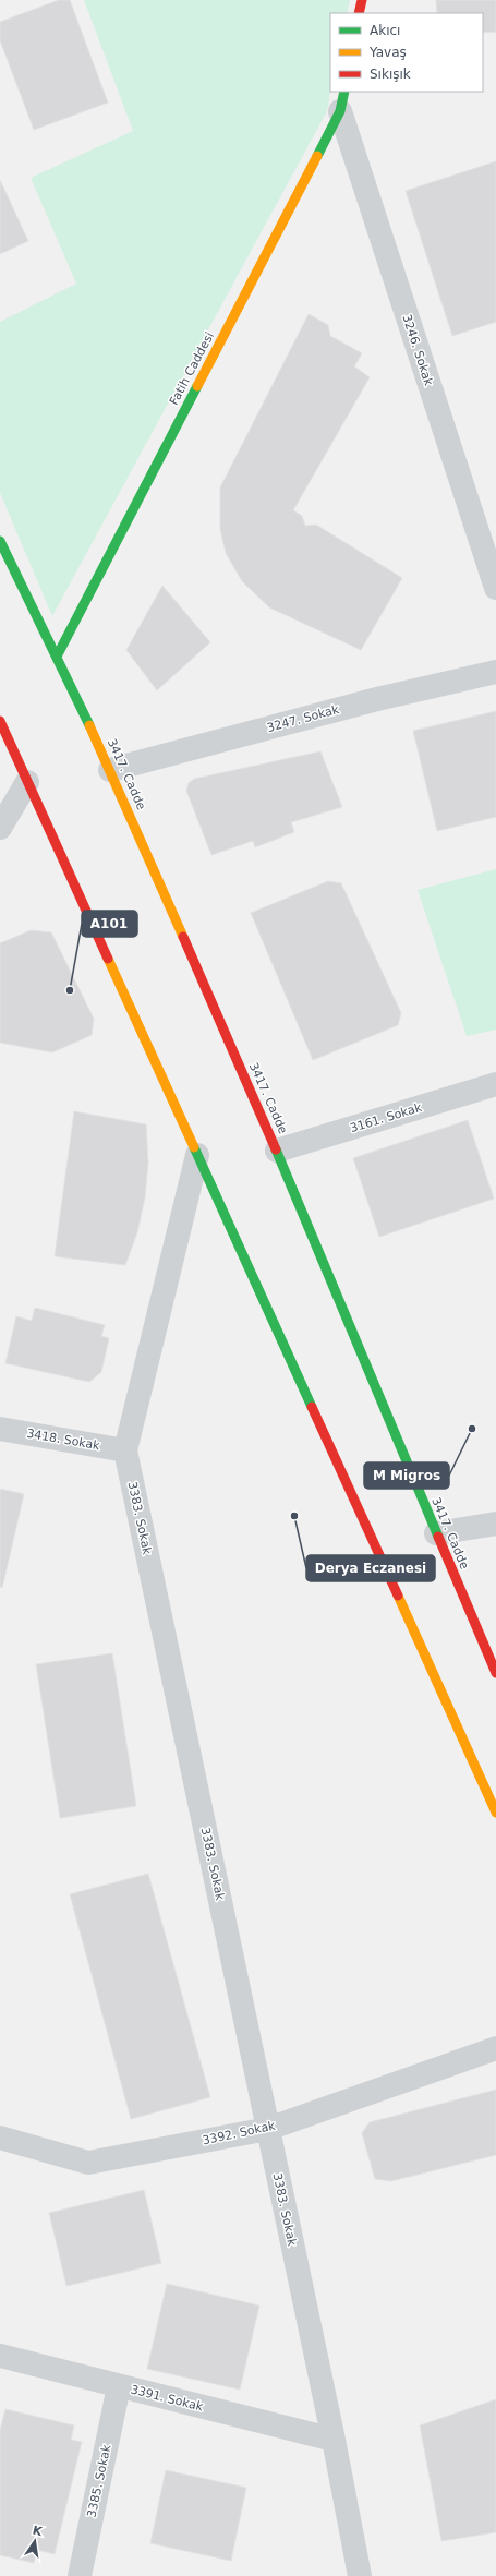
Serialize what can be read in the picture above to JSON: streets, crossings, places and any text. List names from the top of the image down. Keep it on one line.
{"streets":{"street":["3246. Sokak","Fatih Caddesi","3247. Sokak","3417. Cadde","3161. Sokak","3418. Sokak","3383. Sokak","3392. Sokak","3391. Sokak","3385. Sokak"]},"crossings":[["3246. Sokak","Fatih Caddesi"],["Fatih Caddesi","3417. Cadde"],["3247. Sokak","3417. Cadde"],["3417. Cadde","3161. Sokak"],["3418. Sokak","3383. Sokak"],["3383. Sokak","3392. Sokak"],["3383. Sokak","3391. Sokak"],["3391. Sokak","3385. Sokak"]],"places":["A101","M Migros","Derya Eczanesi"],"legend":["Akıcı","Yavaş","Sıkışık"],"north":"top"}
